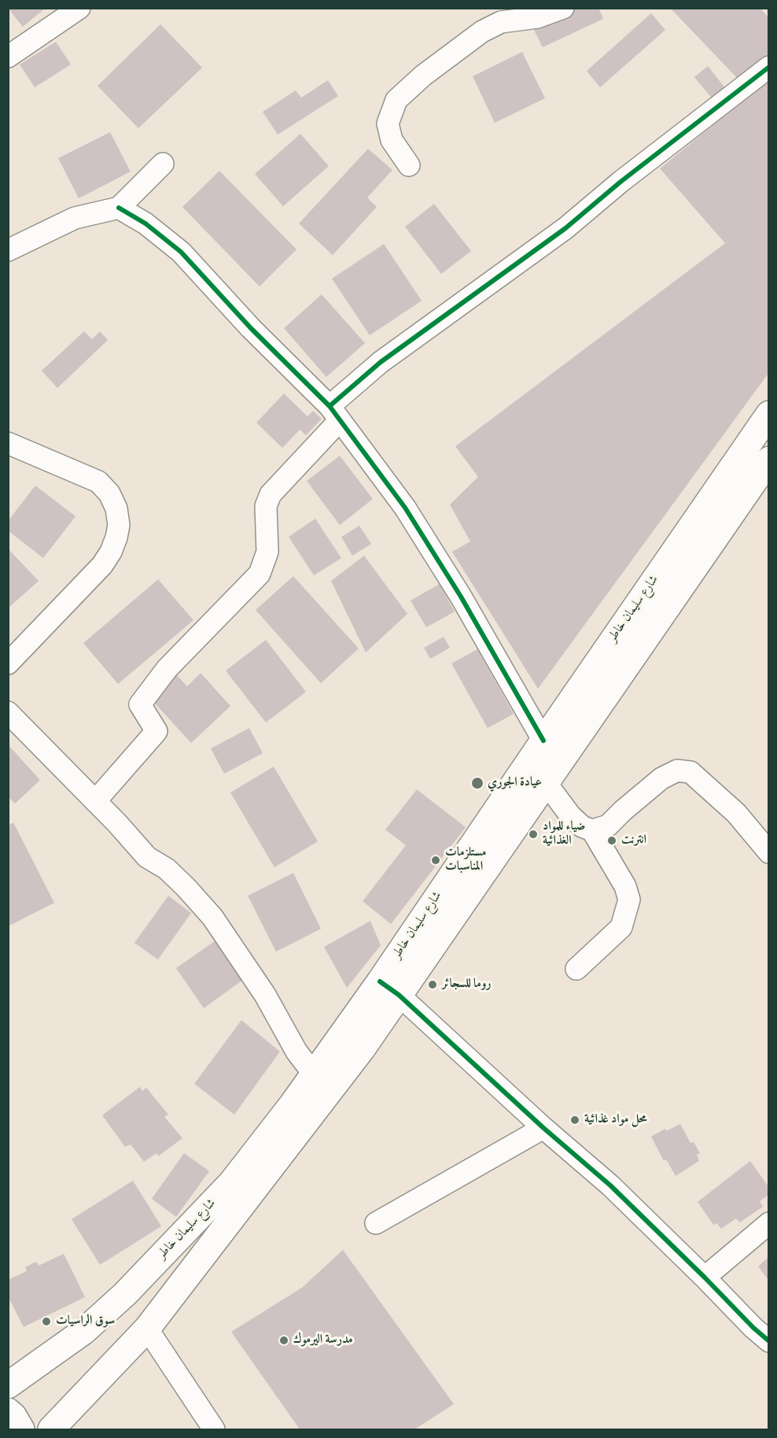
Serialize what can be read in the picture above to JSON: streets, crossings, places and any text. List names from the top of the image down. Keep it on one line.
{"streets":{"main road":["شارع سليمان خاطر"]},"places":["عيادة الجوري","ضياء للمواد الغذائية","انترنت","مستلزمات المناسبات","روما للسجائر","محل مواد غذائية","سوق الراسيات","مدرسة اليرموك"]}
